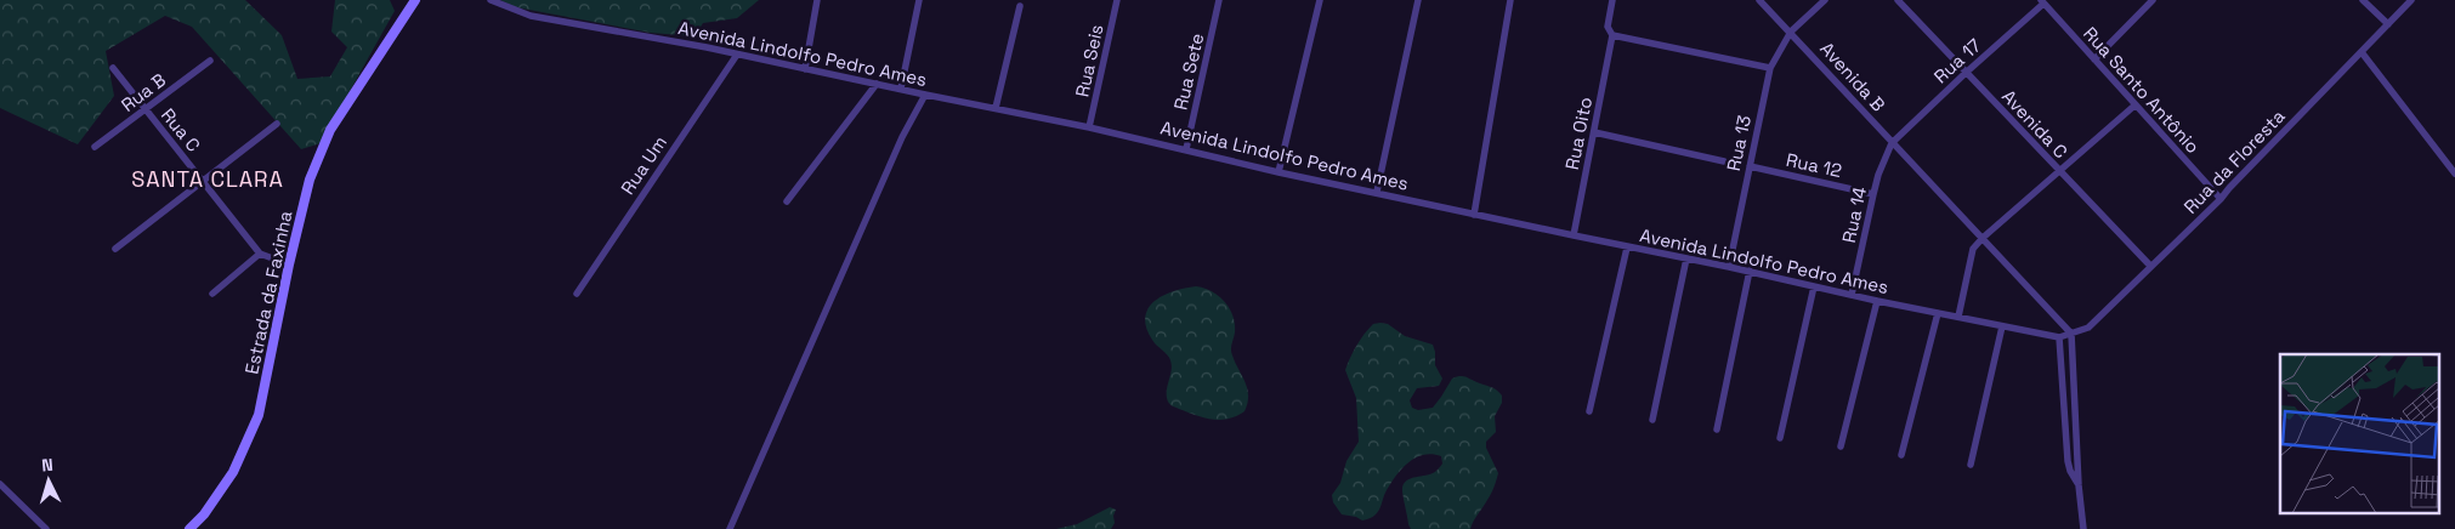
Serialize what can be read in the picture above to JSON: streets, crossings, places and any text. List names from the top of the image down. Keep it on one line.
{"streets":{"street":["Avenida Lindolfo Pedro Ames","Rua Seis","Rua 17","Rua Sete","Avenida B","Rua Santo Antônio","Rua B","Avenida C","Rua C","Rua Oito","Rua 13","Rua da Floresta","Rua Um","Rua 12","Rua 14","Estrada da Faxinha"]},"crossings":[["Avenida Lindolfo Pedro Ames","Rua Seis"],["Avenida Lindolfo Pedro Ames","Rua Sete"],["Avenida Lindolfo Pedro Ames","Avenida B"],["Avenida Lindolfo Pedro Ames","Rua Oito"],["Avenida Lindolfo Pedro Ames","Rua 13"],["Avenida Lindolfo Pedro Ames","Rua da Floresta"],["Avenida Lindolfo Pedro Ames","Rua Um"],["Avenida Lindolfo Pedro Ames","Rua 14"],["Rua 17","Avenida B"],["Rua 17","Rua Santo Antônio"],["Rua 17","Avenida C"],["Rua 17","Rua 14"],["Avenida B","Rua 13"],["Avenida B","Rua da Floresta"],["Avenida B","Rua 14"],["Rua Santo Antônio","Rua da Floresta"],["Rua B","Rua C"],["Avenida C","Rua da Floresta"],["Rua 13","Rua 12"],["Rua 12","Rua 14"]],"districts":["SANTA CLARA"],"north":"top"}
